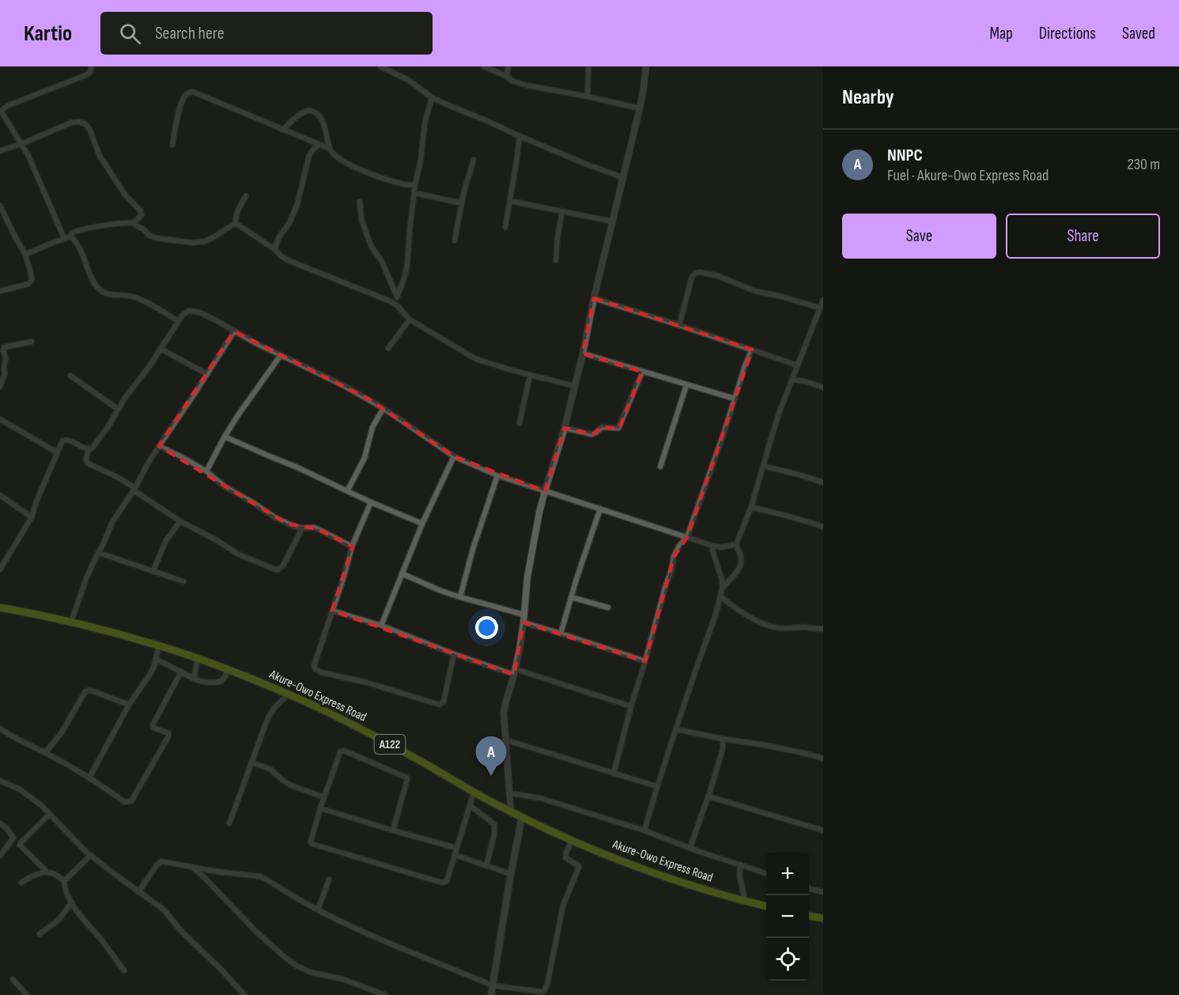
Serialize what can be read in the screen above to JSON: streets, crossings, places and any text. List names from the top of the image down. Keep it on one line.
{"streets":{"highway":["Akure-Owo Express Road","A122"]},"page":{"header":"Kartio","search":"Search here","nav":["Map","Directions","Saved"],"heading":"Nearby","list":[{"mark":"A","name":"NNPC","note":"Fuel · Akure-Owo Express Road","value":"230 m"}],"buttons":["Save","Share"],"pins":"A","map_buttons":["+","−"]}}
